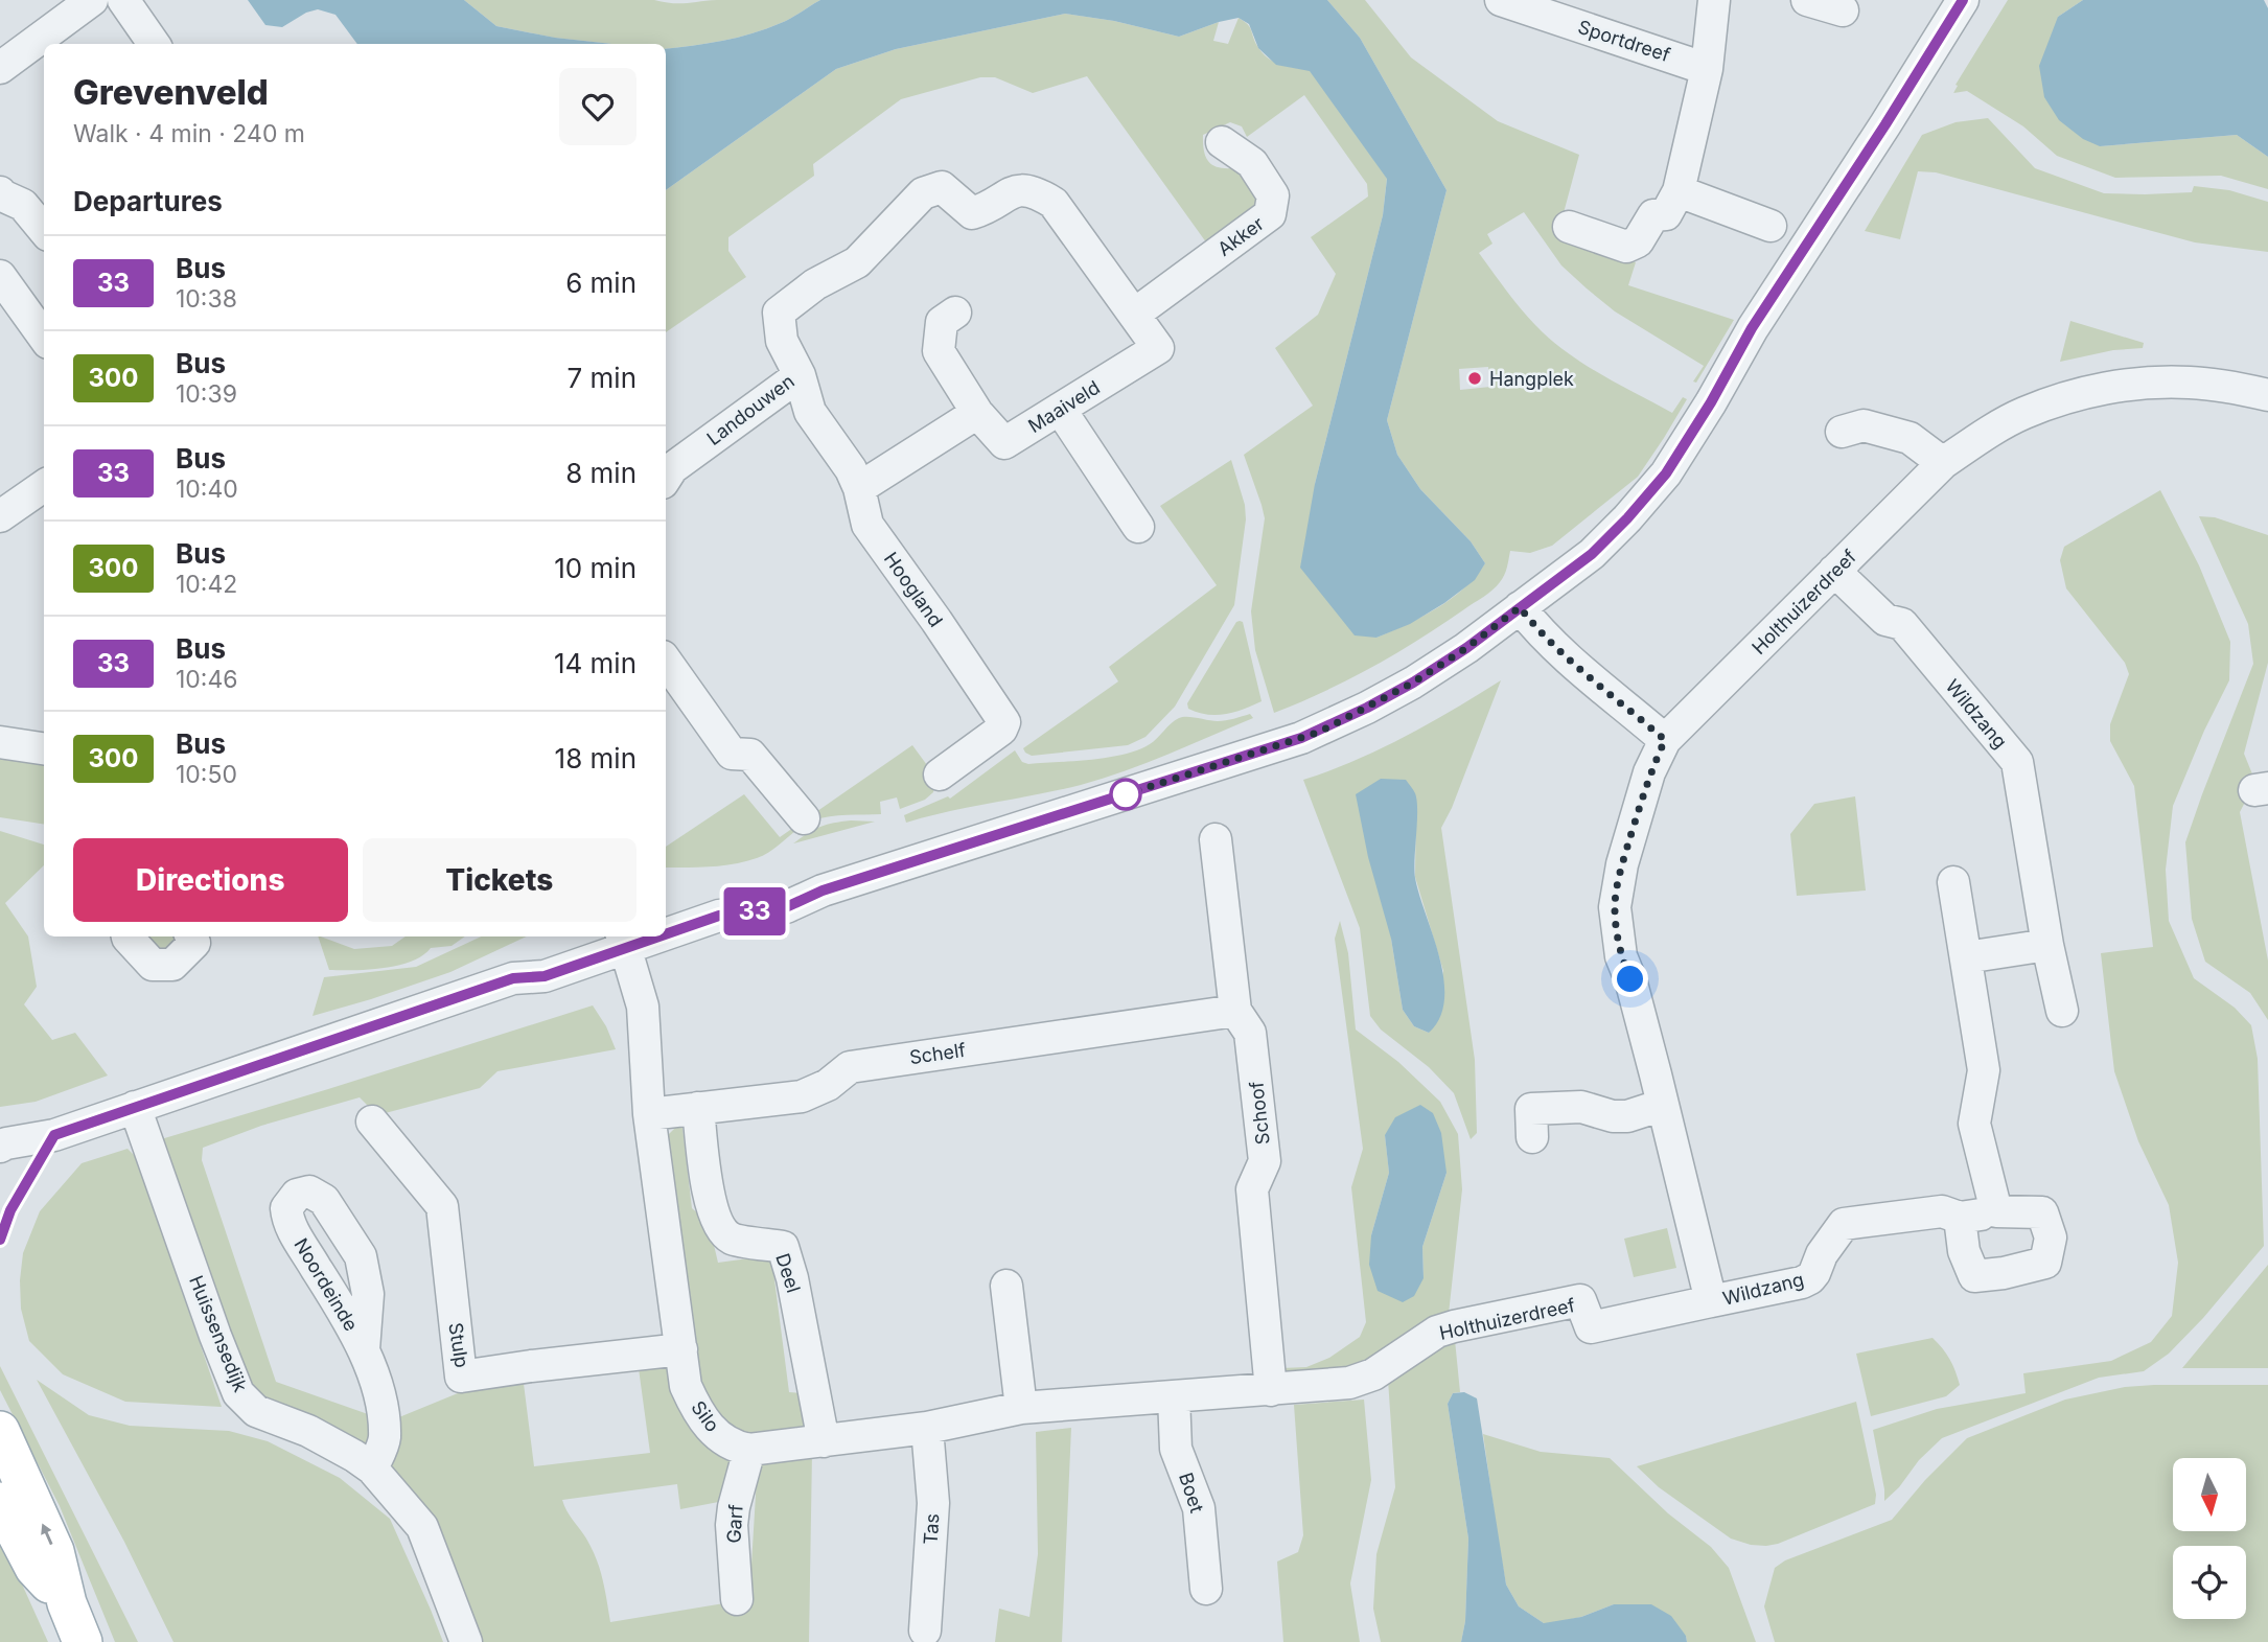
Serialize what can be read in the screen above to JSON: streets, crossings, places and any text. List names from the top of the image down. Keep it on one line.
{"streets":{"street":["Sportdreef","Akker","Maaiveld","Landouwen","Hoogland","Holthuizerdreef","Wildzang","Schelf","Schoof","Deel","Noordeinde","Huissensedijk","Stulp","Silo","Boet","Garf","Tas"]},"crossings":[["Akker","Landouwen"],["Maaiveld","Landouwen"],["Landouwen","Hoogland"],["Holthuizerdreef","Wildzang"],["Holthuizerdreef","Schoof"],["Holthuizerdreef","Silo"],["Schelf","Schoof"],["Schelf","Deel"],["Schelf","Silo"],["Schoof","Silo"],["Deel","Silo"],["Noordeinde","Huissensedijk"],["Stulp","Silo"],["Silo","Boet"],["Silo","Garf"],["Silo","Tas"]],"places":["Hangplek"],"lines":["bus line 33"],"north":"bottom","page":{"on_map":"33","heading":[["Grevenveld","Walk · 4 min · 240 m"],"Departures"],"list":[{"mark":"33","name":"Bus","note":"10:38","value":"6 min"},{"mark":"300","name":"Bus","note":"10:39","value":"7 min"},{"mark":"33","name":"Bus","note":"10:40","value":"8 min"},{"mark":"300","name":"Bus","note":"10:42","value":"10 min"},{"mark":"33","name":"Bus","note":"10:46","value":"14 min"},{"mark":"300","name":"Bus","note":"10:50","value":"18 min"}],"buttons":["Directions","Tickets"]}}
